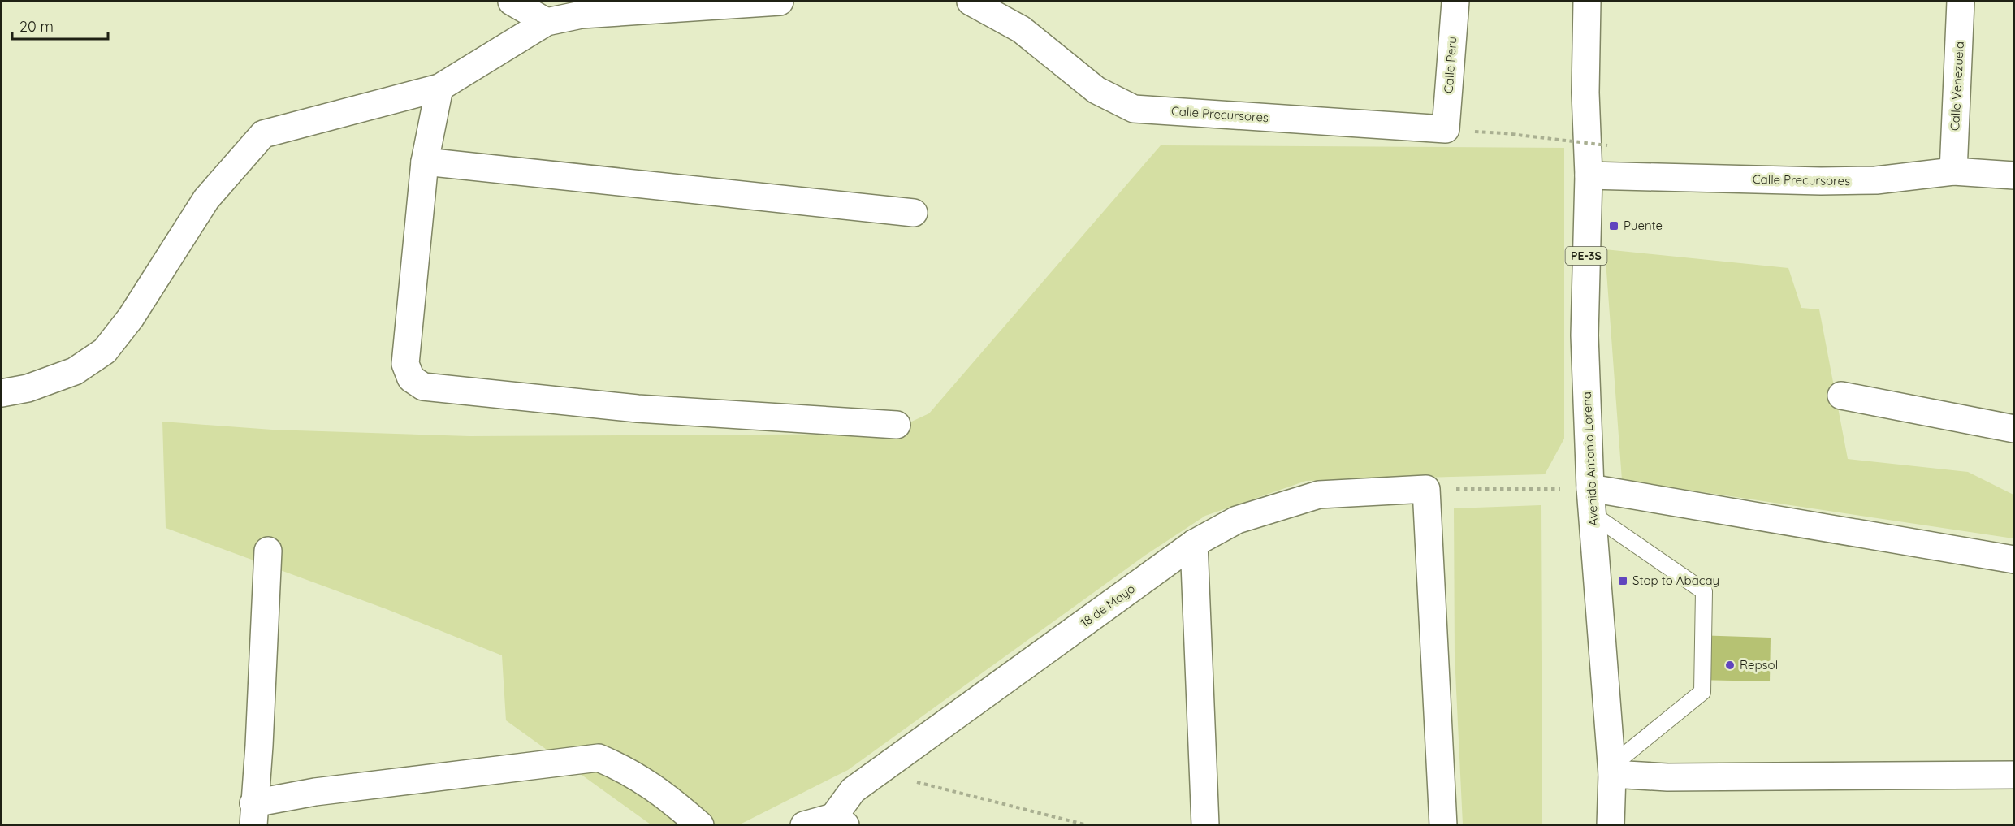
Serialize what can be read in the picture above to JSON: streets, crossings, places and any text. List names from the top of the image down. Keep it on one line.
{"streets":{"main road":["Calle Peru","Calle Venezuela","Calle Precursores","PE-3S","Avenida Antonio Lorena","18 de Mayo"]},"crossings":[["Calle Peru","Calle Precursores"],["Calle Venezuela","Calle Precursores"],["Calle Precursores","Avenida Antonio Lorena"]],"places":{"transit":["Puente","Stop to Abacay"],"other":["Repsol"]},"scale_bar":"20 m"}
